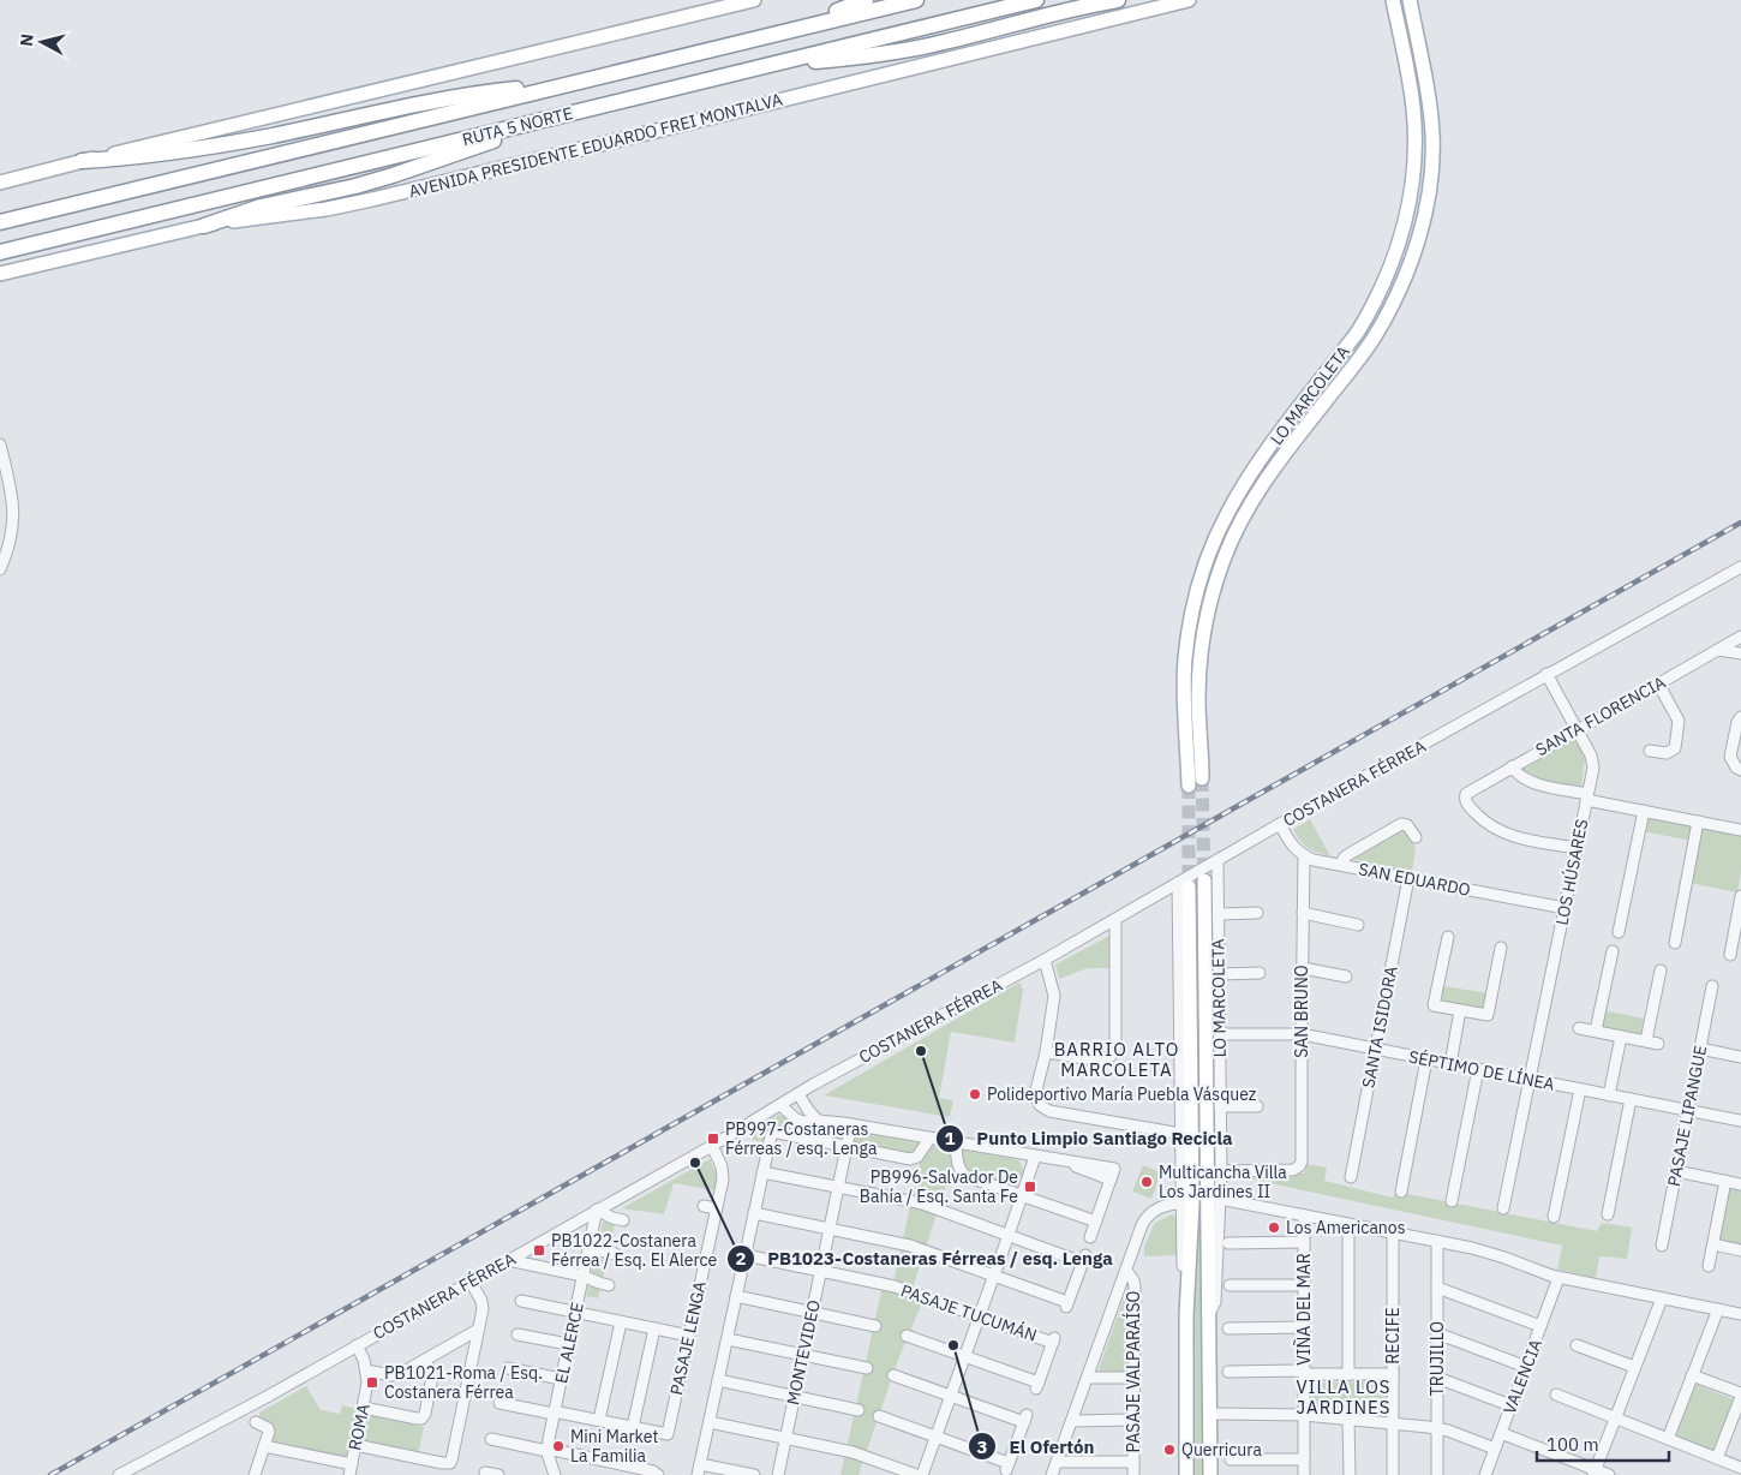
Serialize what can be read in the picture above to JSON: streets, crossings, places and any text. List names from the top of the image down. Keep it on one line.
{"streets":{"highway":["RUTA 5 NORTE"],"main road":["AVENIDA PRESIDENTE EDUARDO FREI MONTALVA","LO MARCOLETA"],"street":["SANTA FLORENCIA","COSTANERA FÉRREA","LOS HÚSARES","SAN EDUARDO","SAN BRUNO","SANTA ISIDORA","SÉPTIMO DE LÍNEA","PASAJE LIPANGUE","VIÑA DEL MAR","PASAJE TUCUMÁN","RECIFE","PASAJE LENGA","EL ALERCE","MONTEVIDEO","TRUJILLO","PASAJE VALPARAÍSO","VALENCIA","ROMA"]},"crossings":[["LO MARCOLETA","COSTANERA FÉRREA"],["LO MARCOLETA","SAN BRUNO"],["LO MARCOLETA","SÉPTIMO DE LÍNEA"],["SANTA FLORENCIA","LOS HÚSARES"],["COSTANERA FÉRREA","LOS HÚSARES"],["COSTANERA FÉRREA","PASAJE LENGA"],["COSTANERA FÉRREA","EL ALERCE"],["COSTANERA FÉRREA","ROMA"],["LOS HÚSARES","SAN EDUARDO"],["LOS HÚSARES","SÉPTIMO DE LÍNEA"],["SAN EDUARDO","SAN BRUNO"],["SAN EDUARDO","SANTA ISIDORA"],["SAN BRUNO","SÉPTIMO DE LÍNEA"],["SANTA ISIDORA","SÉPTIMO DE LÍNEA"],["SÉPTIMO DE LÍNEA","PASAJE LIPANGUE"],["PASAJE TUCUMÁN","MONTEVIDEO"]],"districts":["BARRIO ALTO MARCOLETA","VILLA LOS JARDINES"],"places":{"other":["Punto Limpio Santiago Recicla","Polideportivo María Puebla Vásquez","PB1023-Costaneras Férreas / esq. Lenga","Multicancha Villa Los Jardines II","Los Americanos","El Ofertón","Mini Market La Familia","Querricura"],"transit":["PB997-Costaneras Férreas / esq. Lenga","PB996-Salvador De Bahía / Esq. Santa Fe","PB1022-Costanera Férrea / Esq. El Alerce","PB1021-Roma / Esq. Costanera Férrea"]},"scale_bar":"100 m","north":"left"}
